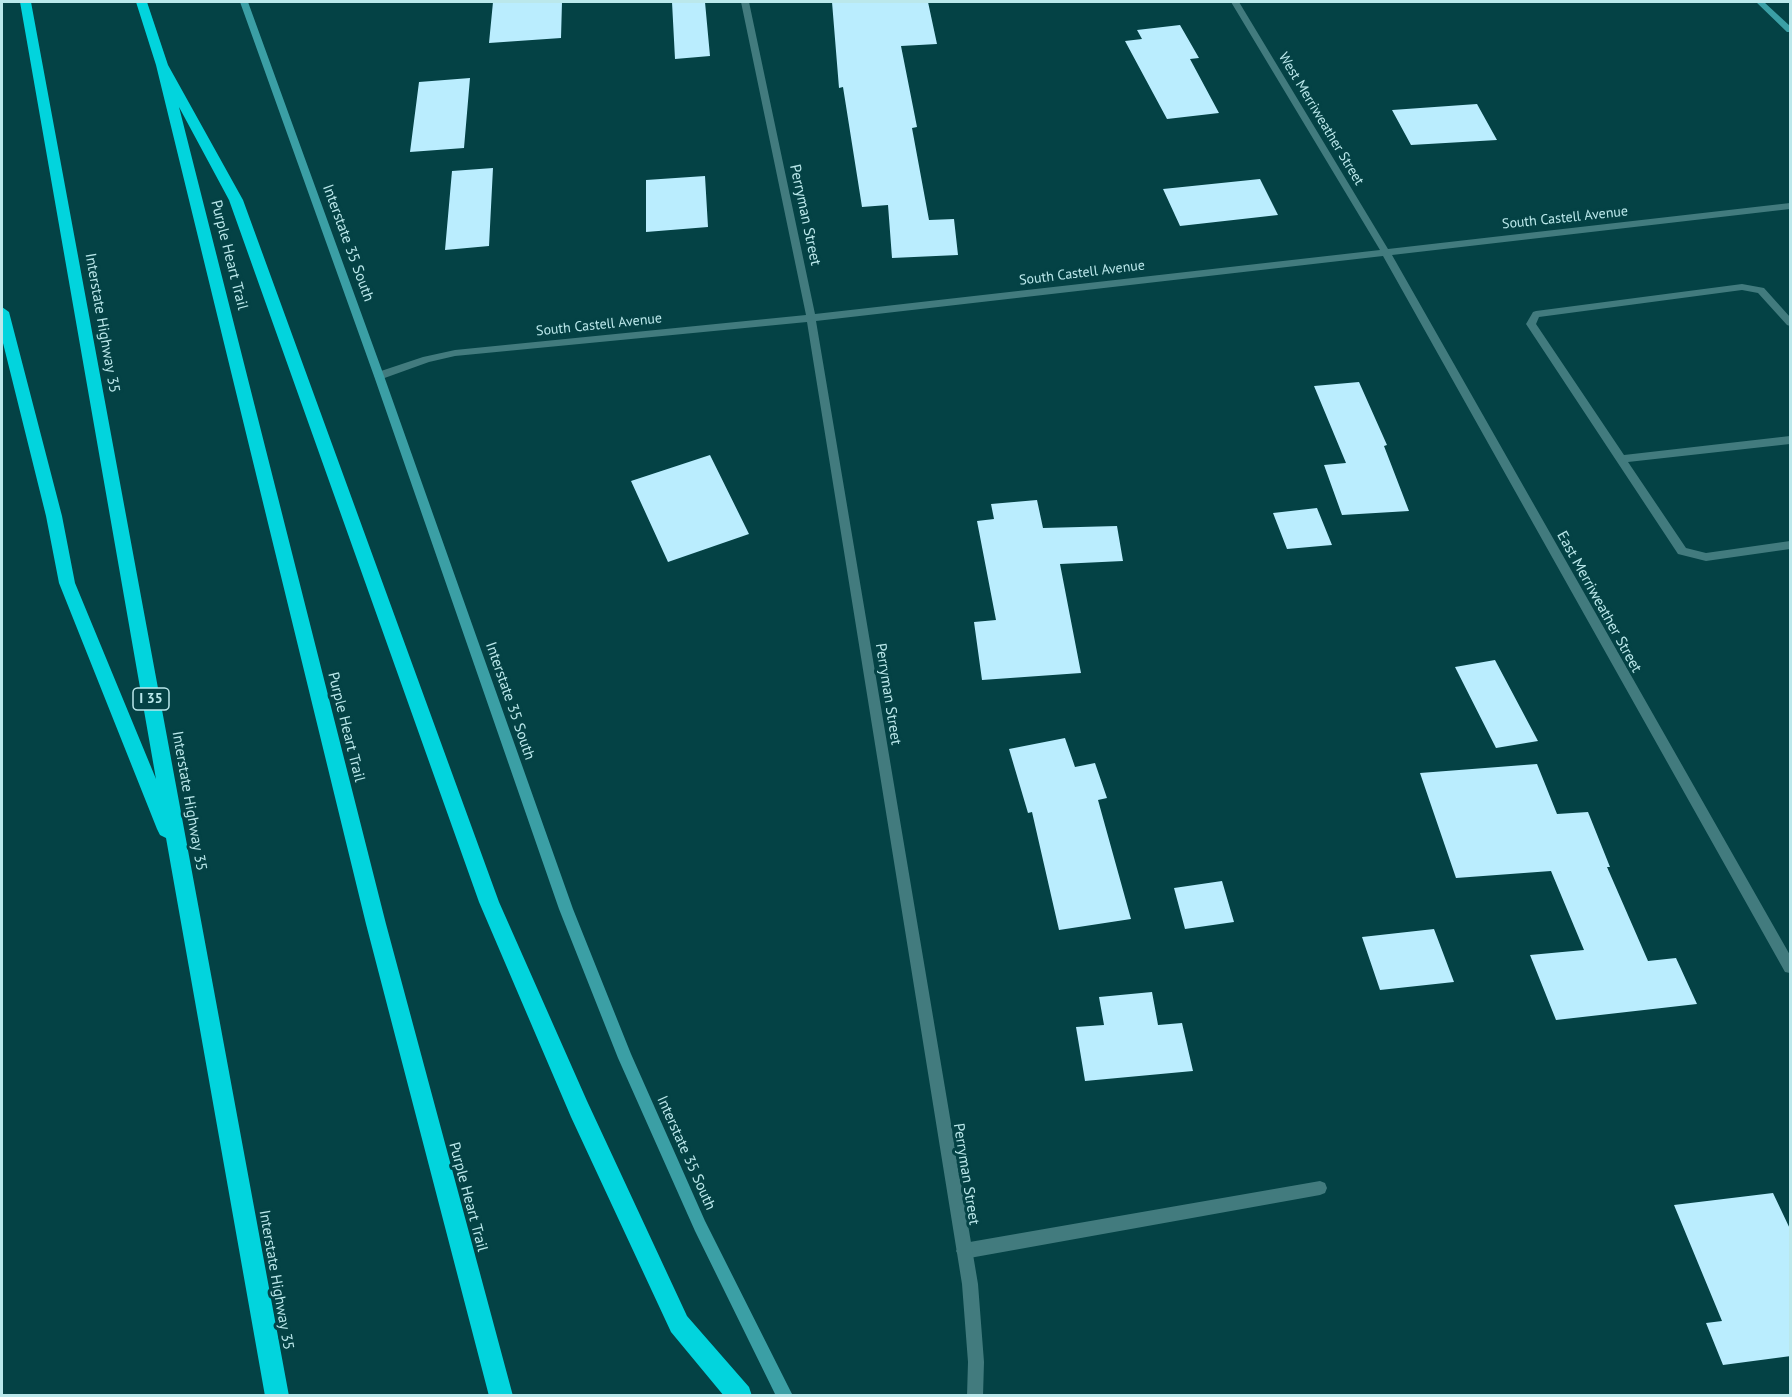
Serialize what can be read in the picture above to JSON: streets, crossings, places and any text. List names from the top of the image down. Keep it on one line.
{"streets":{"highway":["Purple Heart Trail","Interstate Highway 35","I 35"],"main road":["Interstate 35 South"],"street":["West Merriweather Street","Perryman Street","South Castell Avenue","East Merriweather Street"]},"crossings":[["West Merriweather Street","South Castell Avenue"],["West Merriweather Street","East Merriweather Street"],["Perryman Street","South Castell Avenue"],["South Castell Avenue","Interstate 35 South"],["South Castell Avenue","East Merriweather Street"]]}
